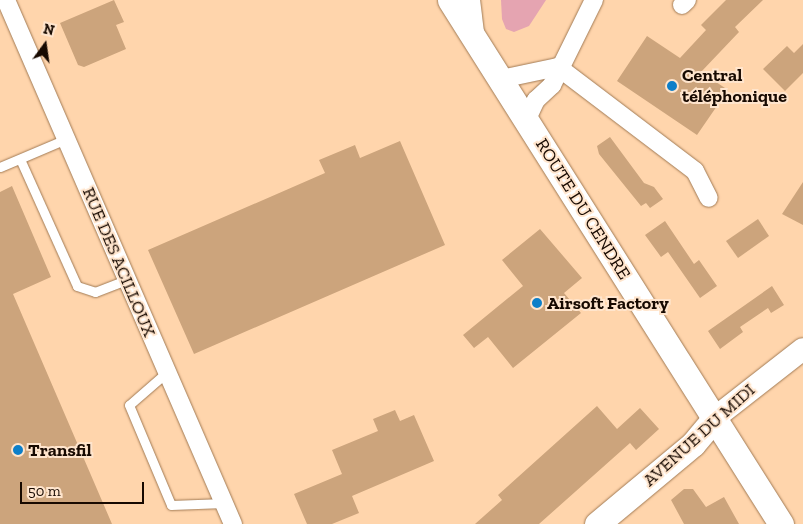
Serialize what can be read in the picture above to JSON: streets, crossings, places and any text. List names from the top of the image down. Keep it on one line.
{"streets":{"main road":["ROUTE DU CENDRE","AVENUE DU MIDI"],"street":["RUE DES ACILLOUX"]},"crossings":[["ROUTE DU CENDRE","AVENUE DU MIDI"]],"places":["Central téléphonique","Airsoft Factory","Transfil"],"scale_bar":"50 m","north":"top"}
